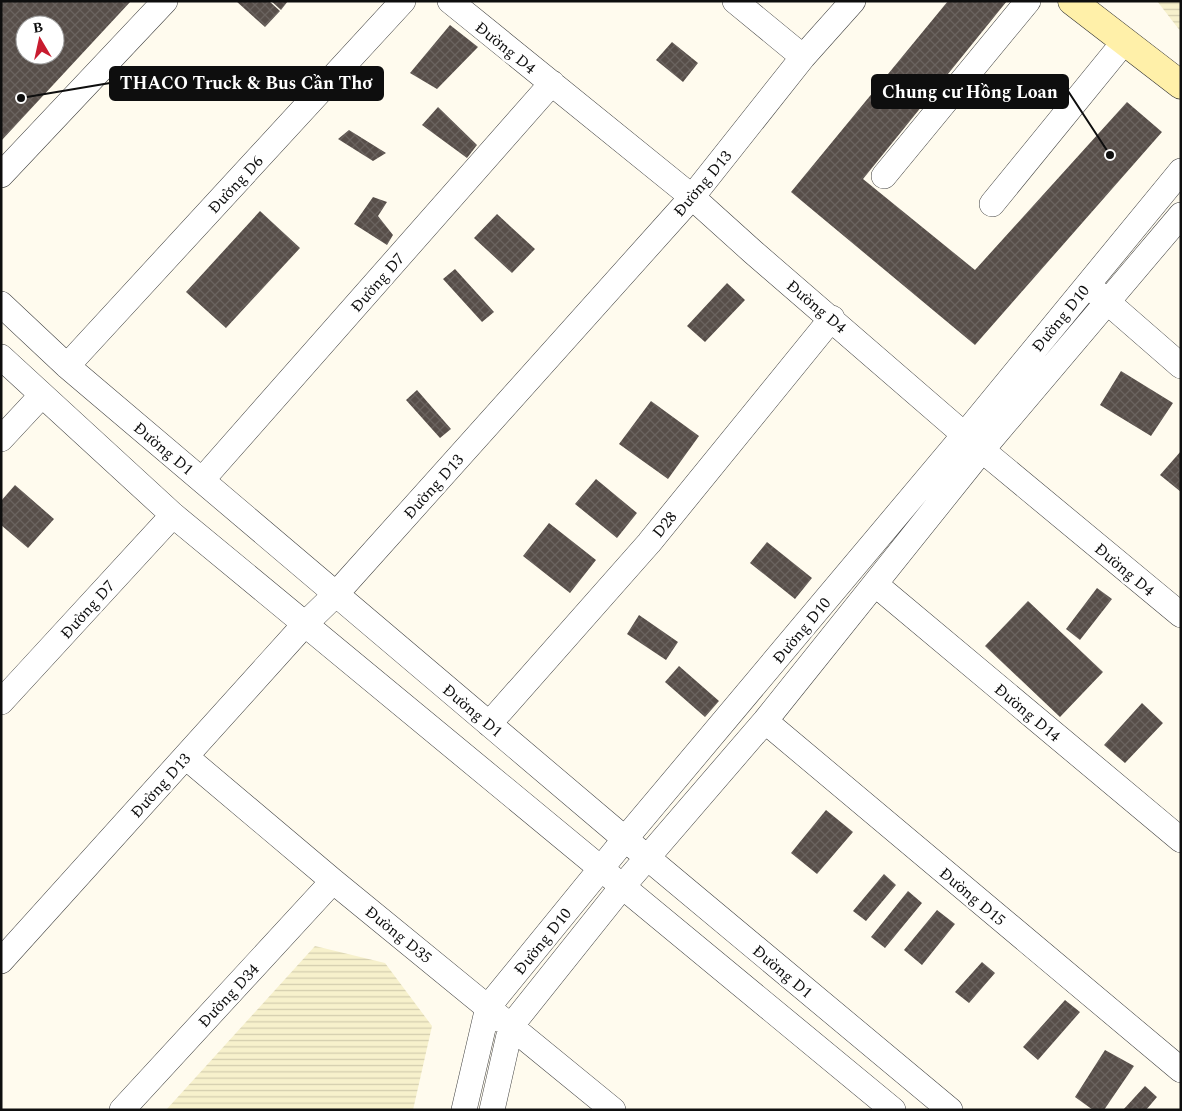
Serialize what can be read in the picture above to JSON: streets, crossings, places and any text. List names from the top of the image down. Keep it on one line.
{"streets":{"street":["Đường D4","Đường D13","Đường D6","Đường D7","Đường D10","Đường D1","D28","Đường D14","Đường D15","Đường D35","Đường D34"]},"crossings":[["Đường D4","Đường D13"],["Đường D4","Đường D7"],["Đường D4","Đường D10"],["Đường D4","D28"],["Đường D13","Đường D1"],["Đường D13","Đường D35"],["Đường D6","Đường D1"],["Đường D7","Đường D1"],["Đường D10","Đường D1"],["Đường D10","Đường D14"],["Đường D10","Đường D15"],["Đường D10","Đường D35"],["Đường D1","D28"],["Đường D35","Đường D34"]],"places":["THACO Truck & Bus Cần Thơ","Chung cư Hồng Loan"],"north":"top"}
